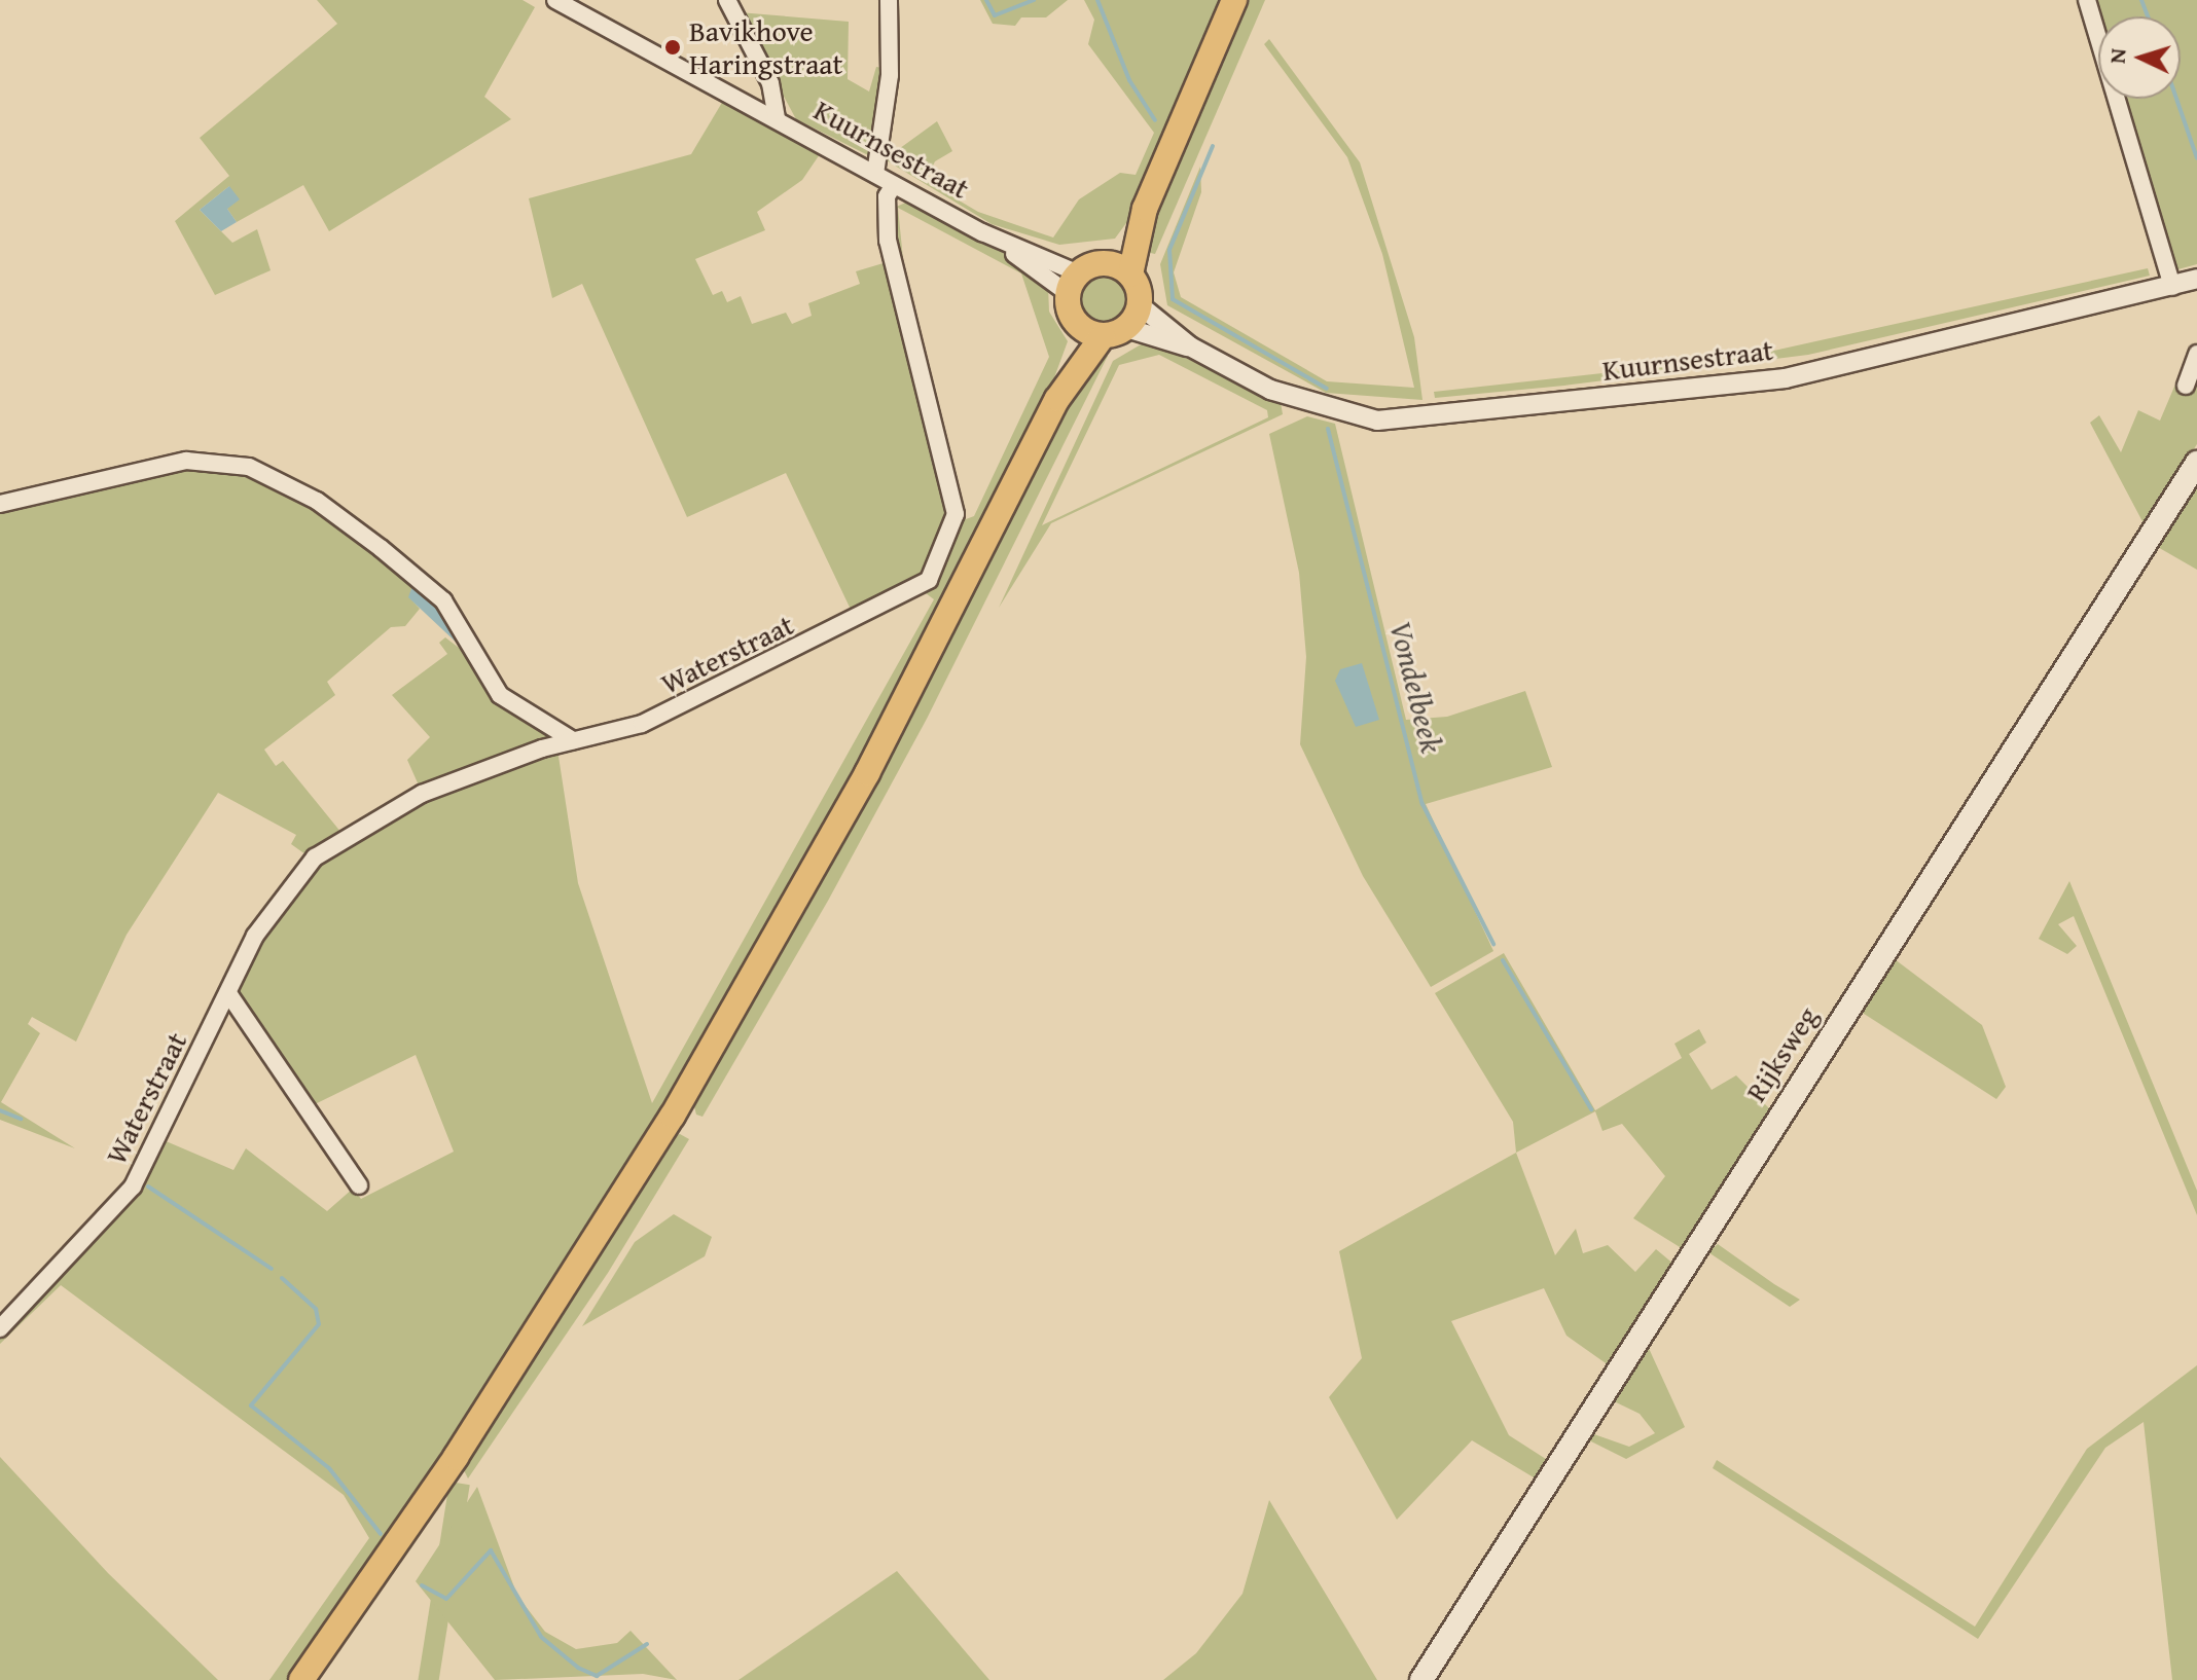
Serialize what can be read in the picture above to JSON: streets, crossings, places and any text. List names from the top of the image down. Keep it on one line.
{"streets":{"main road":["Rijksweg"],"street":["Kuurnsestraat","Waterstraat"]},"crossings":[["Kuurnsestraat","Waterstraat"]],"water":["Vondelbeek"],"places":["Bavikhove Haringstraat"],"north":"left"}
